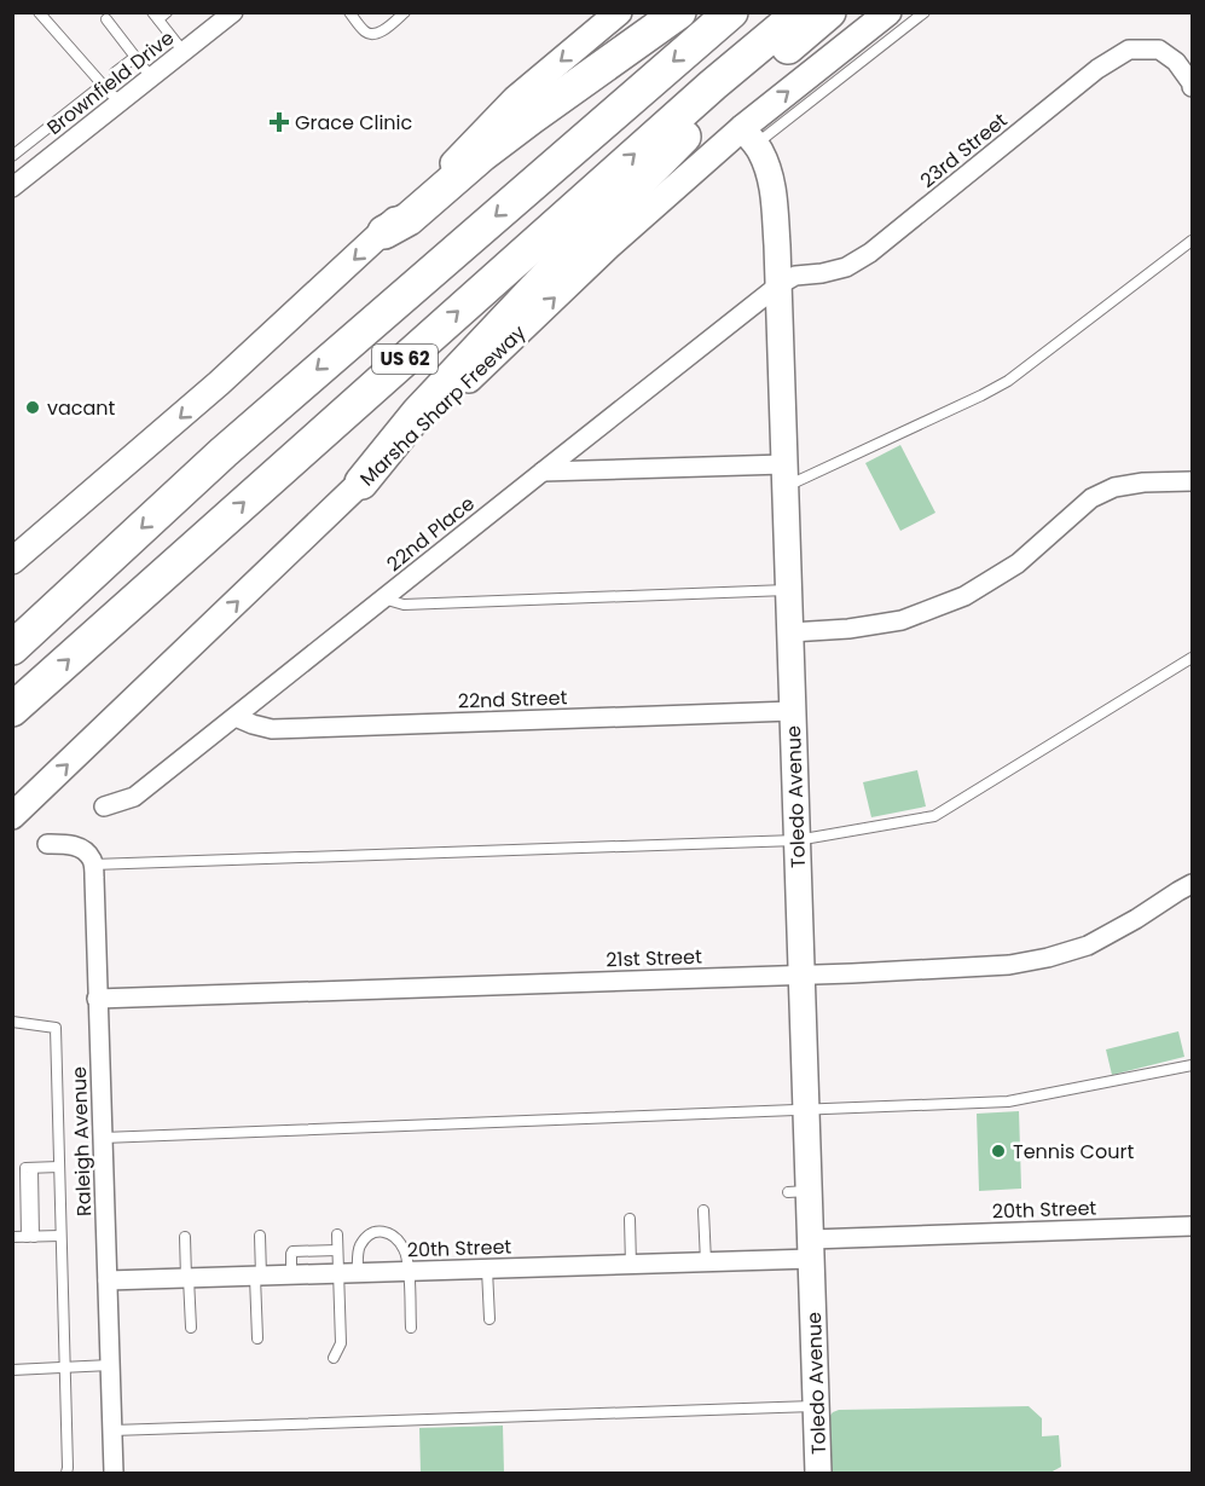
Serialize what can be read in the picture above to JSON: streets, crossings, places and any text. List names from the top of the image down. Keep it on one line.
{"streets":{"highway":["US 62"],"main road":["Marsha Sharp Freeway","Toledo Avenue"],"street":["Brownfield Drive","23rd Street","22nd Place","22nd Street","21st Street","Raleigh Avenue","20th Street"]},"crossings":[["23rd Street","22nd Place"],["23rd Street","Toledo Avenue"],["Marsha Sharp Freeway","Toledo Avenue"],["22nd Place","22nd Street"],["22nd Place","Toledo Avenue"],["22nd Street","Toledo Avenue"],["Toledo Avenue","21st Street"],["Toledo Avenue","20th Street"],["21st Street","Raleigh Avenue"],["Raleigh Avenue","20th Street"]],"places":{"health":["Grace Clinic"],"other":["vacant","Tennis Court"]}}
